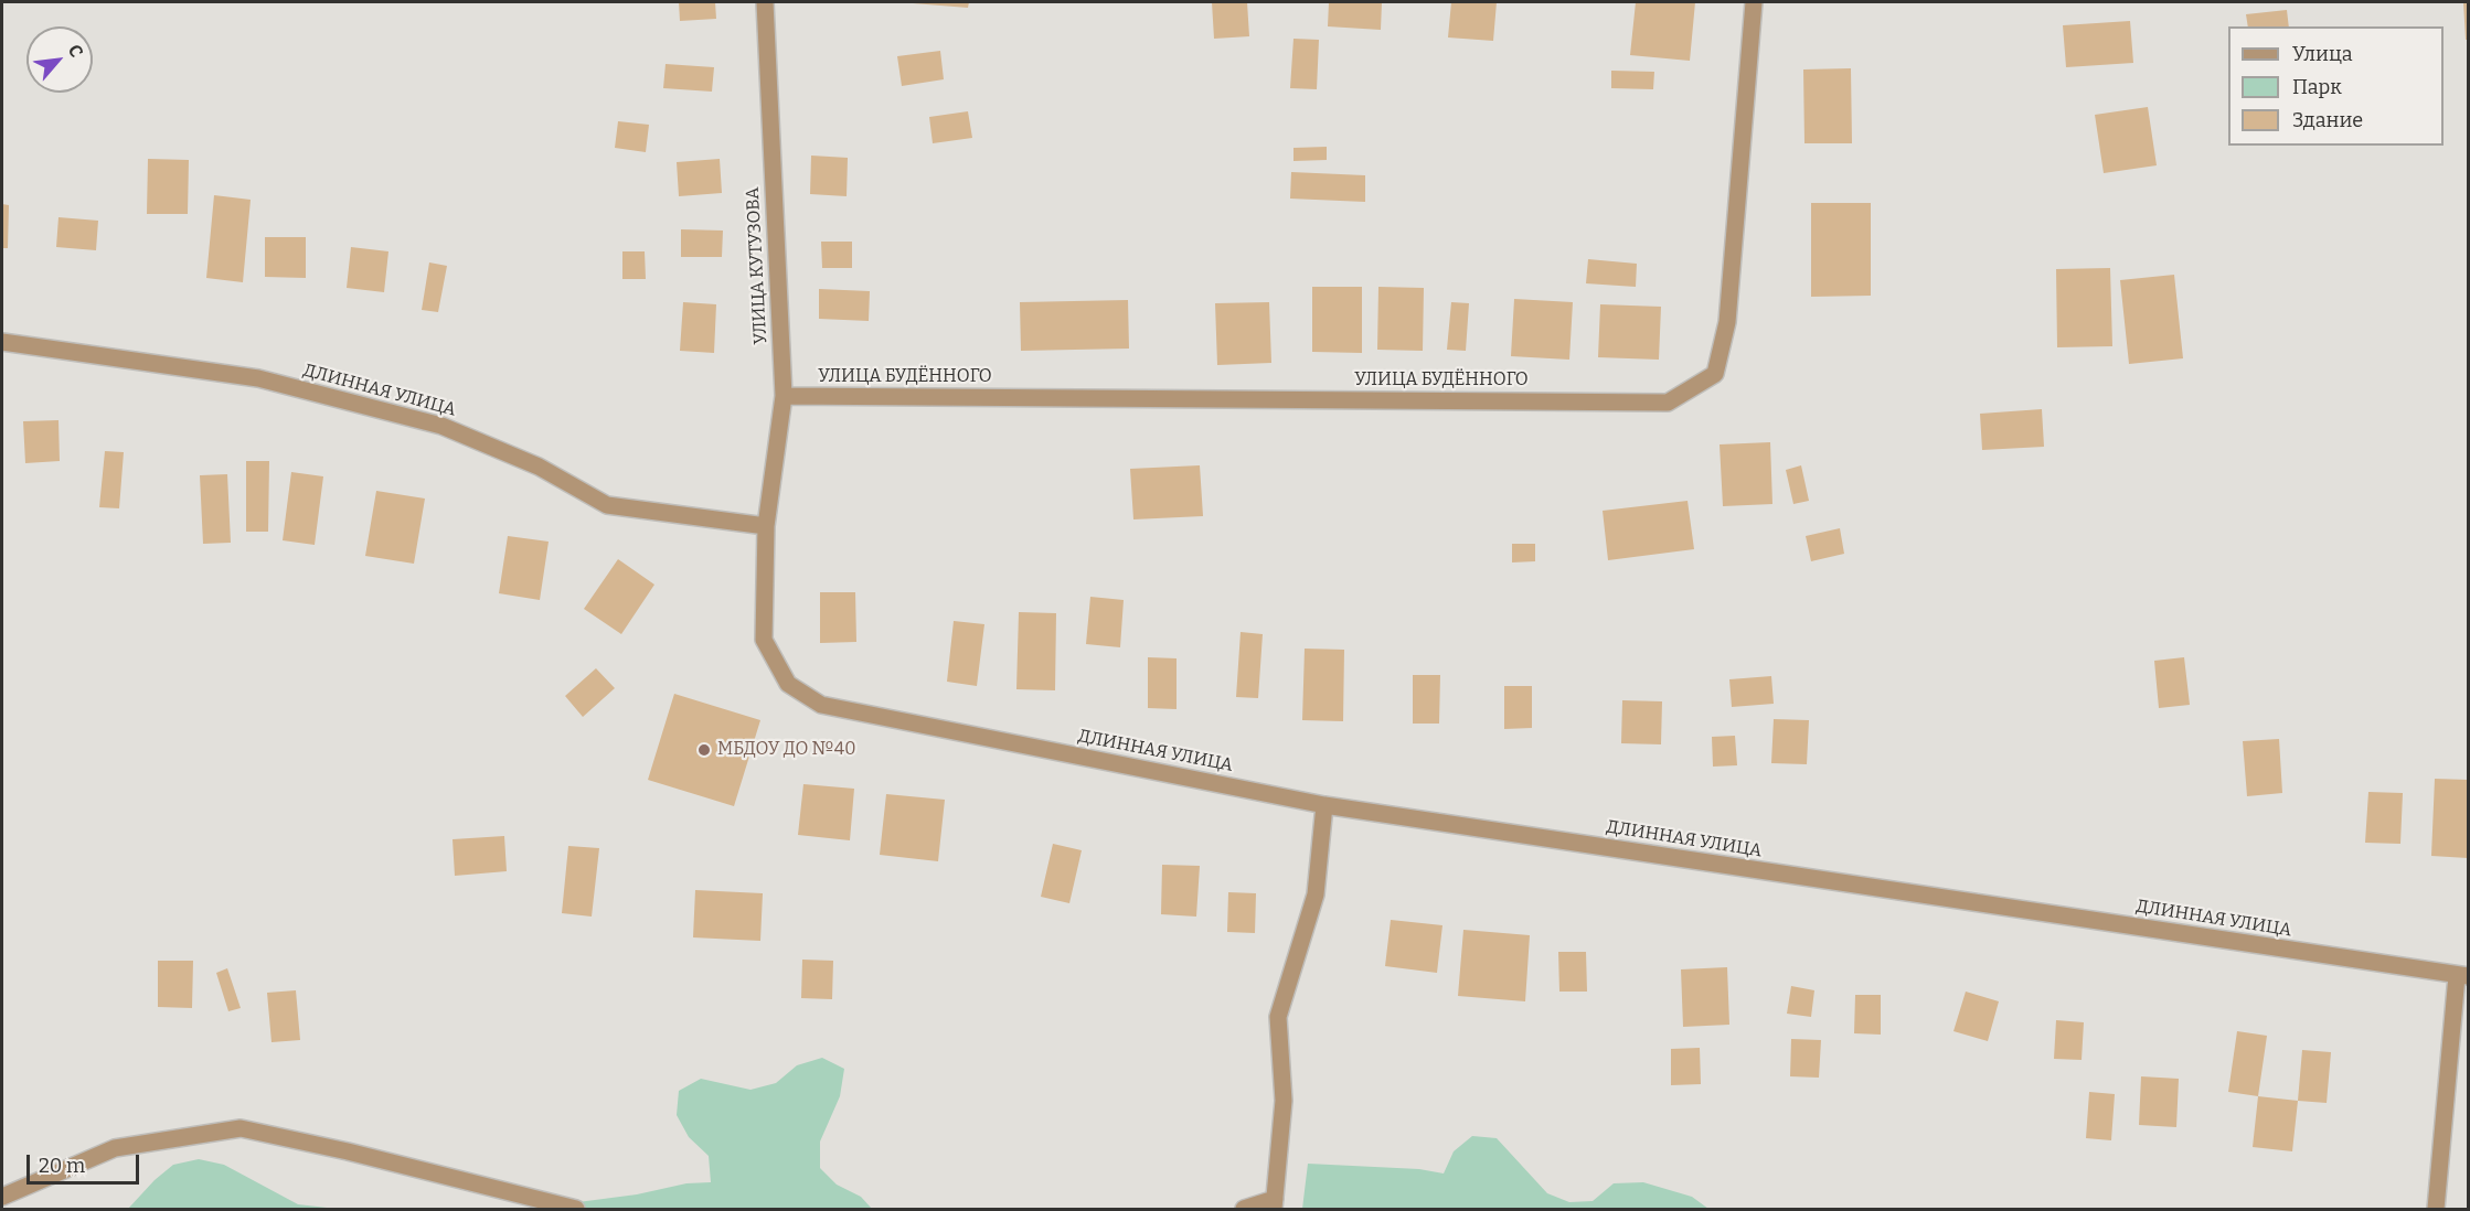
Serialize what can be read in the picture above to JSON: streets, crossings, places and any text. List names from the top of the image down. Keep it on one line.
{"streets":{"street":["УЛИЦА КУТУЗОВА","УЛИЦА БУДЁННОГО","ДЛИННАЯ УЛИЦА"]},"crossings":[["УЛИЦА КУТУЗОВА","УЛИЦА БУДЁННОГО"],["УЛИЦА КУТУЗОВА","ДЛИННАЯ УЛИЦА"]],"places":["МБДОУ ДО №40"],"legend":["Улица","Парк","Здание"],"scale_bar":"20 m","north":"top right"}
